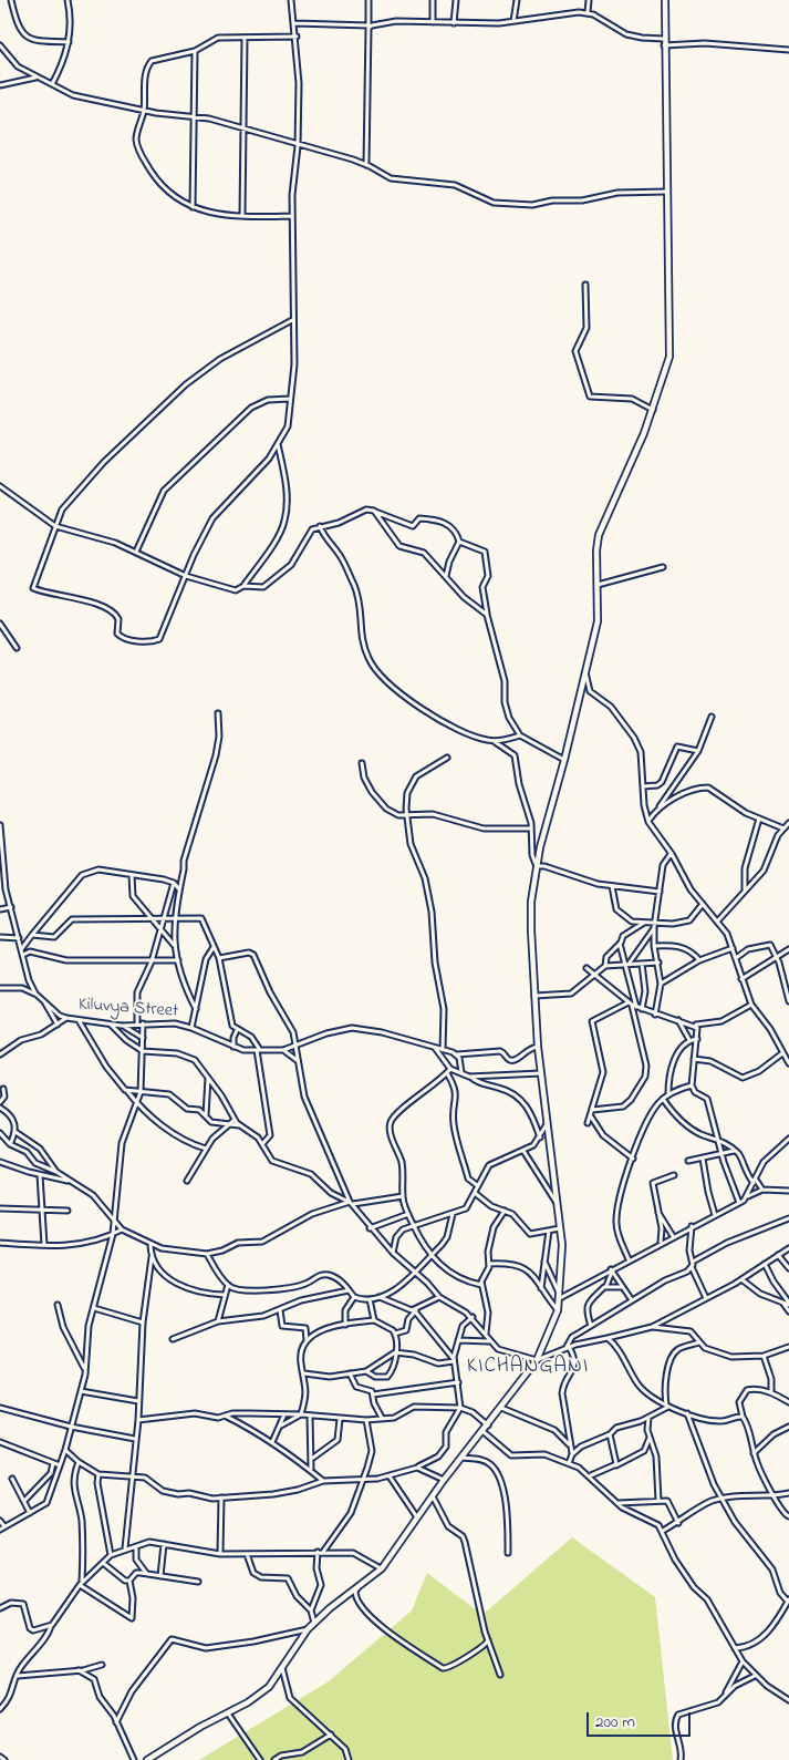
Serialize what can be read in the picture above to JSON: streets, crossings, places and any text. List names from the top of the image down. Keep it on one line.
{"streets":{"street":["Kiluvya Street"]},"districts":["KICHANGANI"],"scale_bar":"200 m"}
